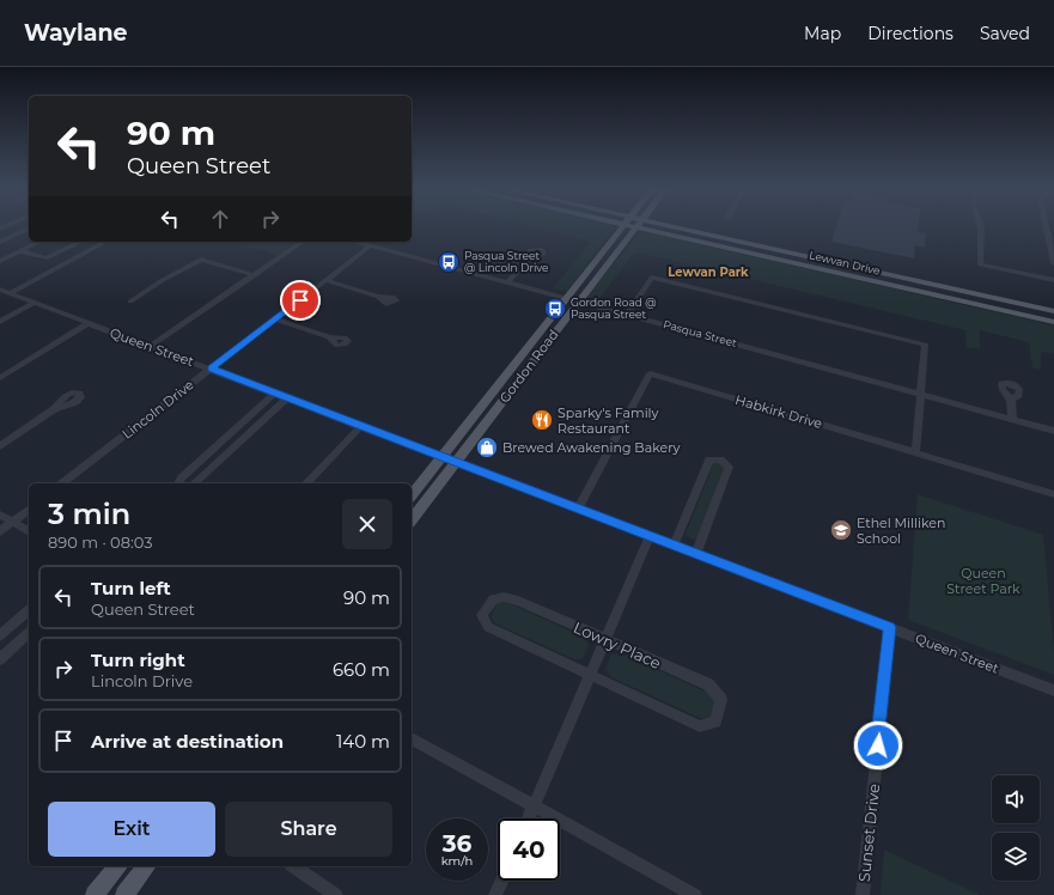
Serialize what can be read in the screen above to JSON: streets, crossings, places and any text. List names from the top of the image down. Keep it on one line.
{"streets":{"main road":["Lewvan Drive","Gordon Road"],"street":["Pasqua Street","Queen Street","Lincoln Drive","Habkirk Drive","Lowry Place","Sunset Drive"]},"crossings":[["Pasqua Street","Gordon Road"],["Pasqua Street","Lincoln Drive"],["Queen Street","Gordon Road"],["Queen Street","Lincoln Drive"],["Queen Street","Habkirk Drive"],["Queen Street","Sunset Drive"]],"districts":["Lewvan Park"],"parks":["Queen Street Park"],"places":{"bus stop":["Pasqua Street @ Lincoln Drive","Gordon Road @ Pasqua Street"],"restaurant":["Sparky's Family Restaurant"],"shop":["Brewed Awakening Bakery"],"school or university":["Ethel Milliken School"]},"page":{"header":"Waylane","nav":["Map","Directions","Saved"],"turn":["90 m","Queen Street"],"heading":["3 min","890 m · 08:03"],"list":[{"name":"Turn left","note":"Queen Street","value":"90 m"},{"name":"Turn right","note":"Lincoln Drive","value":"660 m"},{"name":"Arrive at destination","value":"140 m"}],"buttons":["Exit","Share"],"speed":"36 km/h","limit":"40"}}
